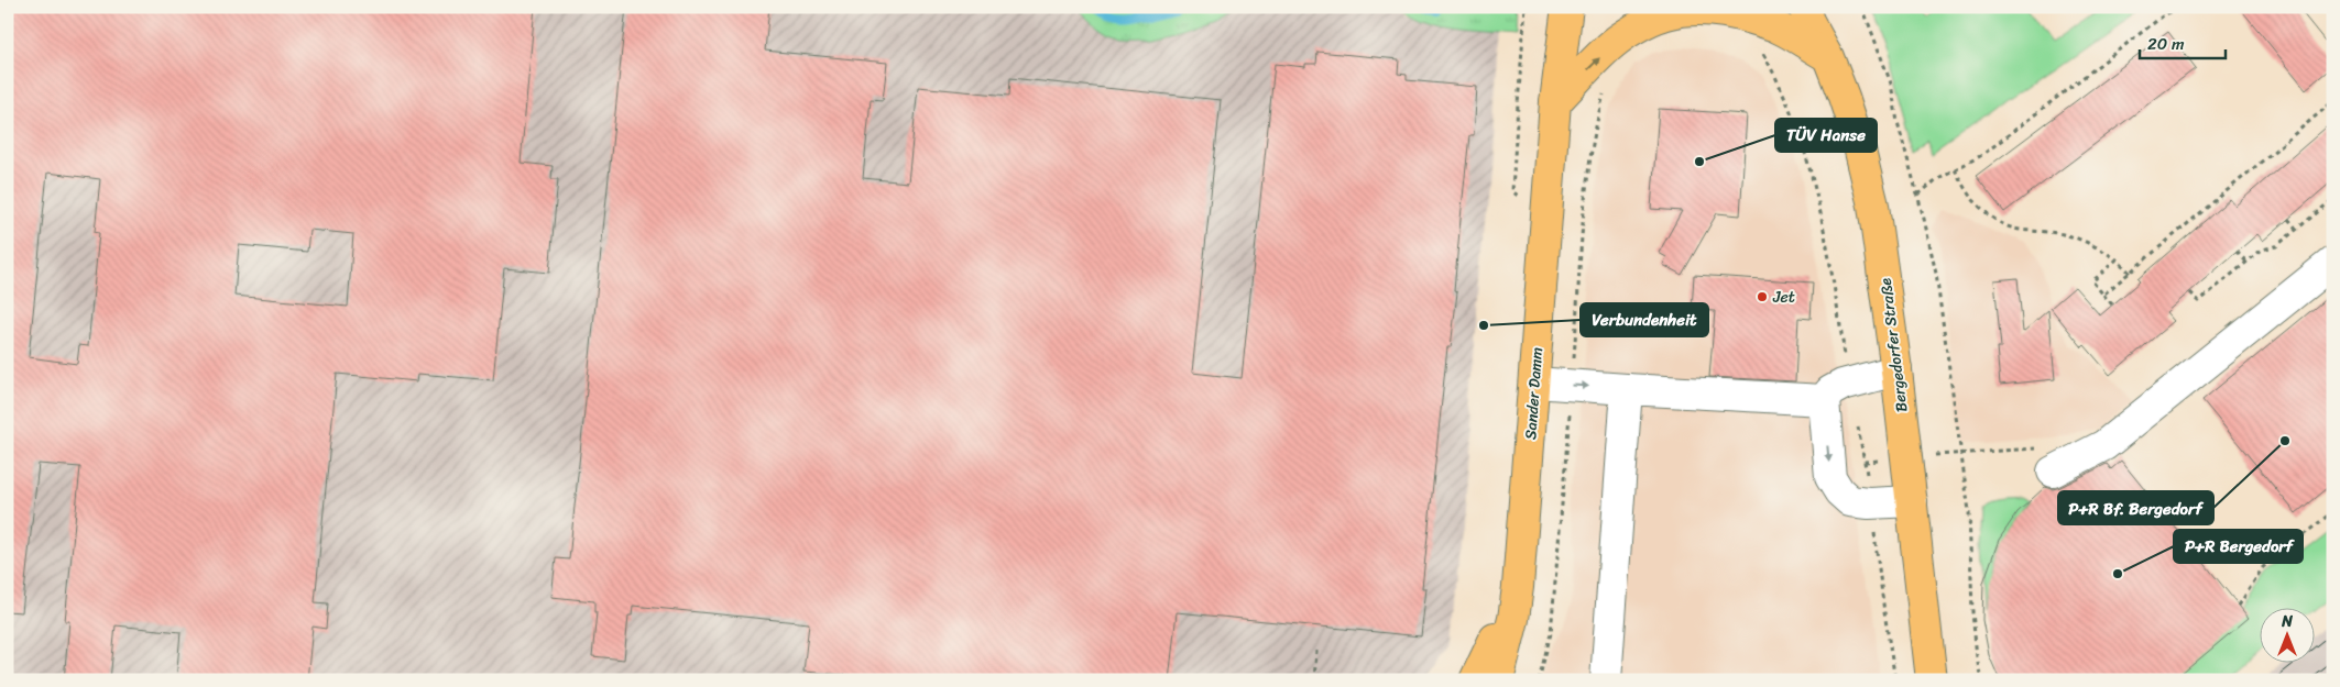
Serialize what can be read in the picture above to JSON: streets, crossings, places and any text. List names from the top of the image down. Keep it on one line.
{"streets":{"main road":["Bergedorfer Straße","Sander Damm"]},"places":["TÜV Hanse","Jet","Verbundenheit","P+R Bf. Bergedorf","P+R Bergedorf"],"scale_bar":"20 m","north":"top"}
